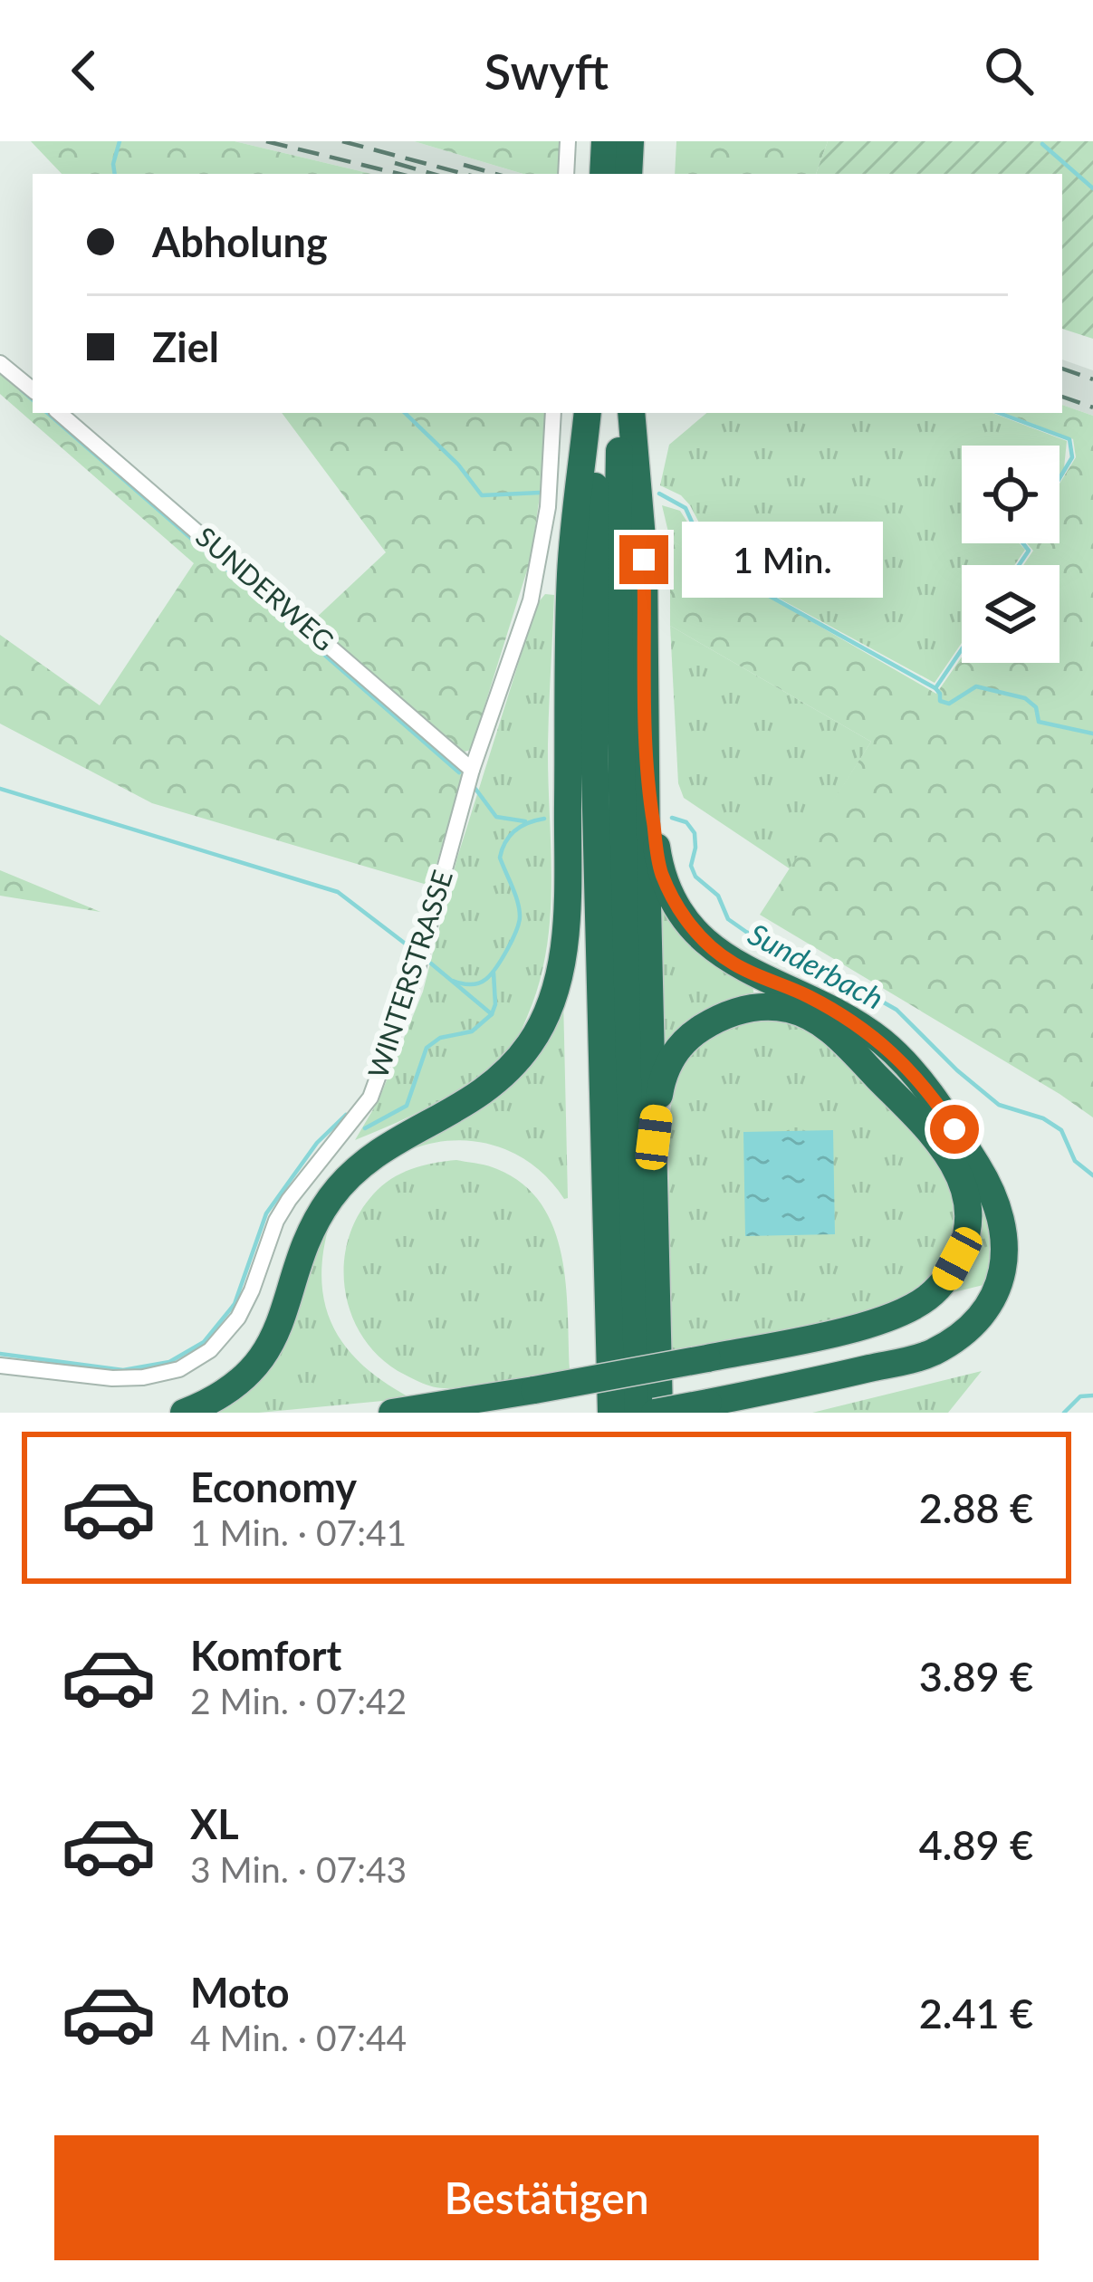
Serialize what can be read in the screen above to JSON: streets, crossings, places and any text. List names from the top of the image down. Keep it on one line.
{"streets":{"street":["SUNDERWEG","WINTERSTRASSE"]},"crossings":[["SUNDERWEG","WINTERSTRASSE"]],"water":["Sunderbach"],"page":{"header":"Swyft","banner":["Abholung","Ziel"],"bubble":"1 Min.","list":[{"name":"Economy","note":"1 Min. · 07:41","value":"2.88 €"},{"name":"Komfort","note":"2 Min. · 07:42","value":"3.89 €"},{"name":"XL","note":"3 Min. · 07:43","value":"4.89 €"},{"name":"Moto","note":"4 Min. · 07:44","value":"2.41 €"}],"buttons":"Bestätigen"}}
